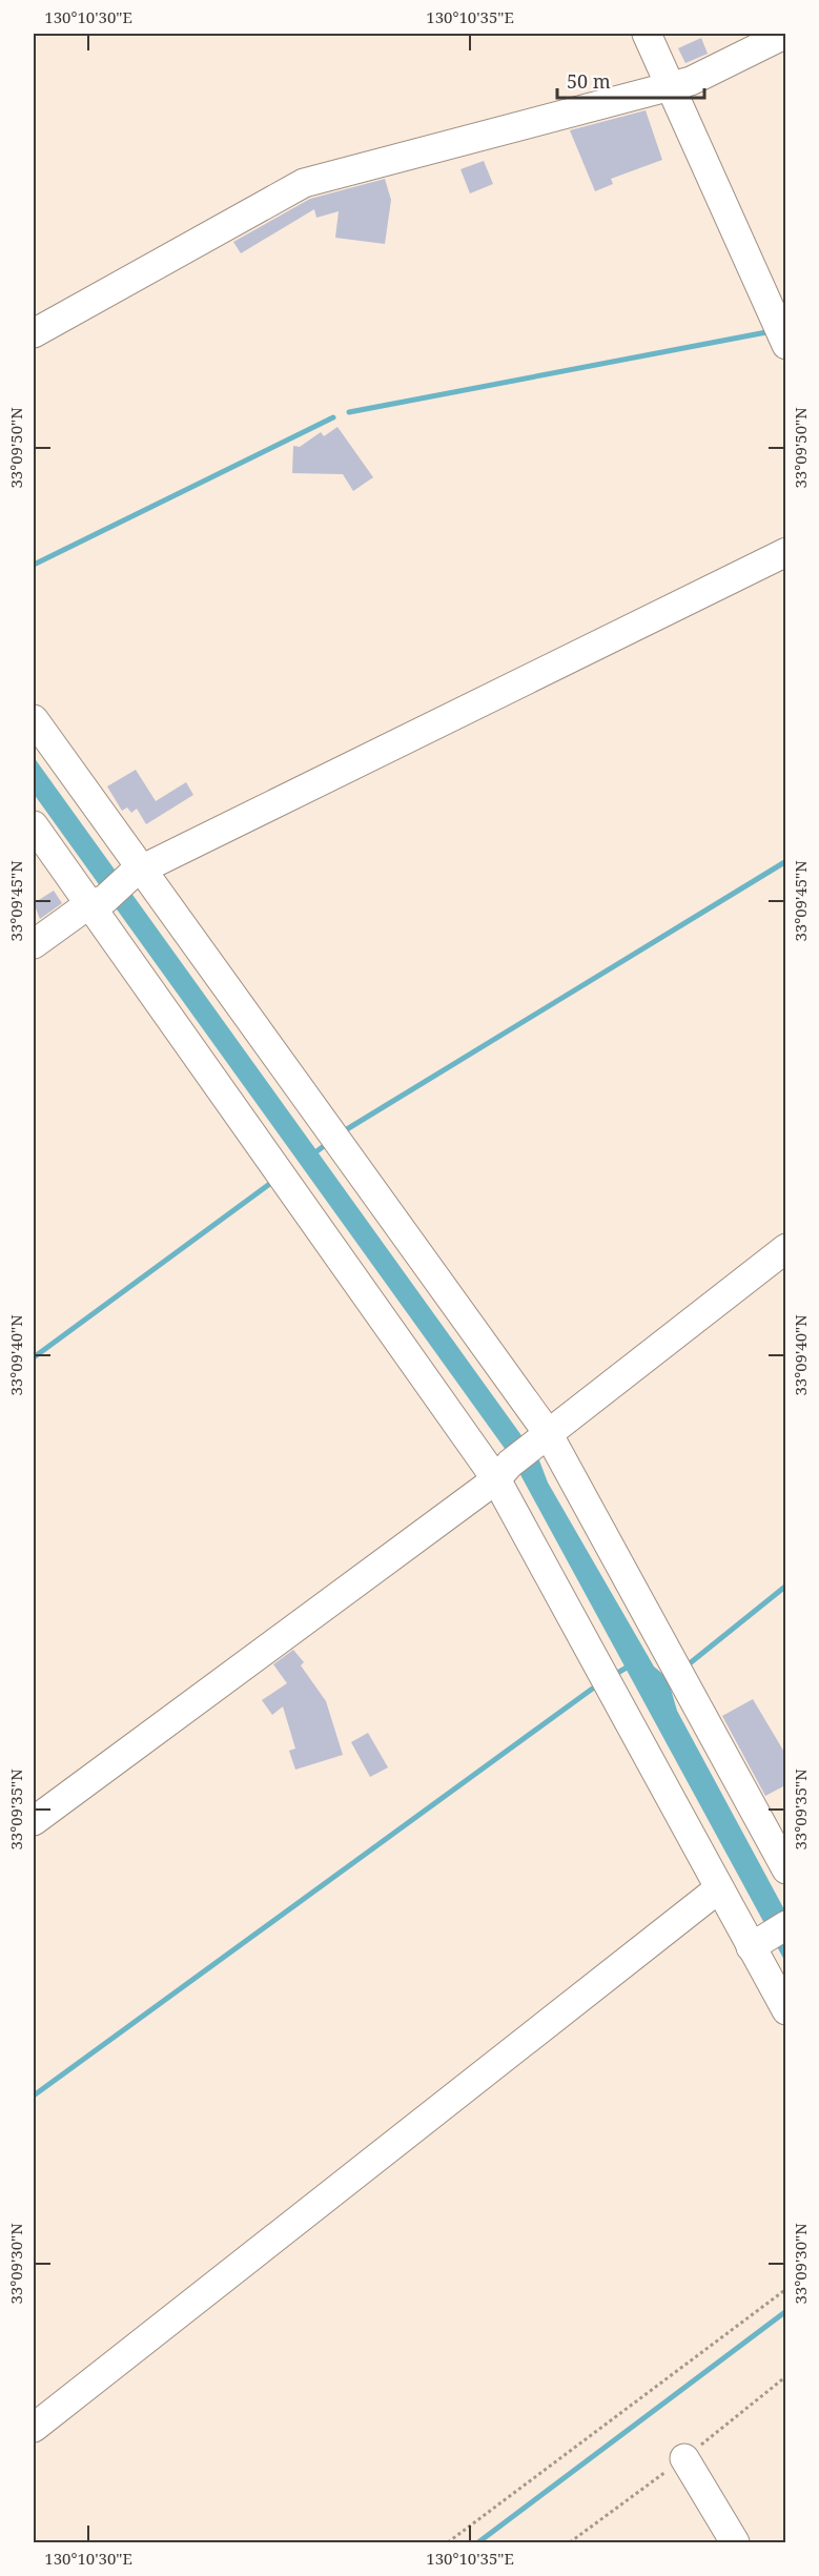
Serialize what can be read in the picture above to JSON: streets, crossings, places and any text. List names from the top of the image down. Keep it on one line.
{"scale_bar":"50 m","coordinates":["130°10'30\"E","130°10'35\"E","33°09'50\"N","33°09'45\"N","33°09'40\"N","33°09'35\"N","33°09'30\"N"]}
